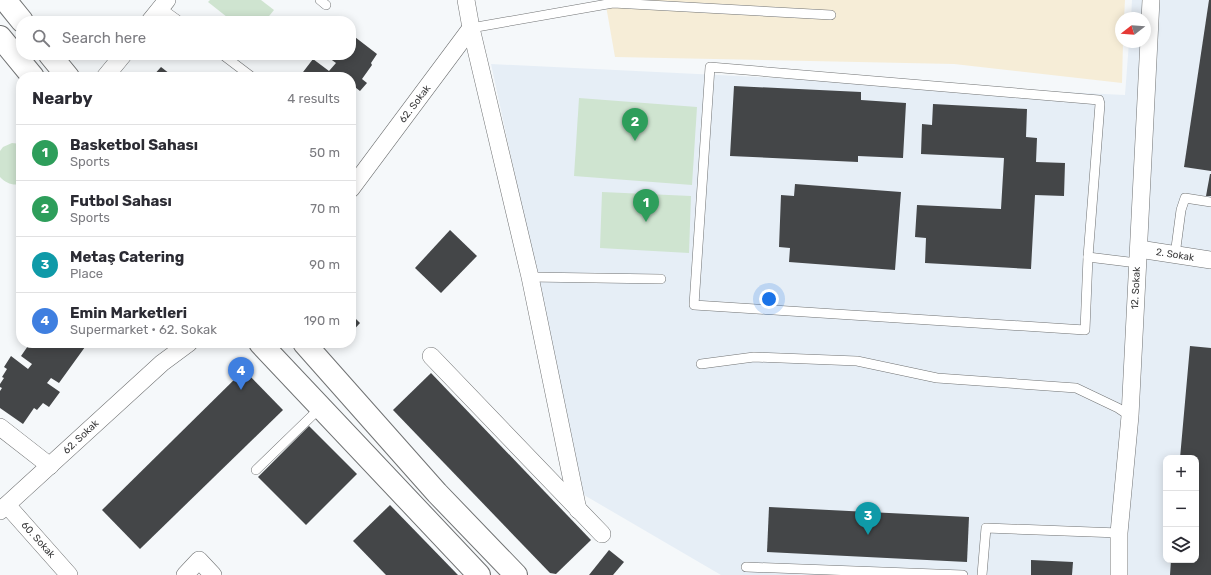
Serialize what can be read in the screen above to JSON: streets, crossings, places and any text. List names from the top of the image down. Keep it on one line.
{"streets":{"street":["62. Sokak","2. Sokak","12. Sokak","60. Sokak"]},"crossings":[["62. Sokak","60. Sokak"],["2. Sokak","12. Sokak"]],"north":"left","page":{"search":"Search here","heading":["Nearby","4 results"],"pins":["2","1","4","3"],"list":[{"mark":"1","name":"Basketbol Sahası","note":"Sports","value":"50 m"},{"mark":"2","name":"Futbol Sahası","note":"Sports","value":"70 m"},{"mark":"3","name":"Metaş Catering","note":"Place","value":"90 m"},{"mark":"4","name":"Emin Marketleri","note":"Supermarket · 62. Sokak","value":"190 m"}],"map_buttons":["+","−"]}}
